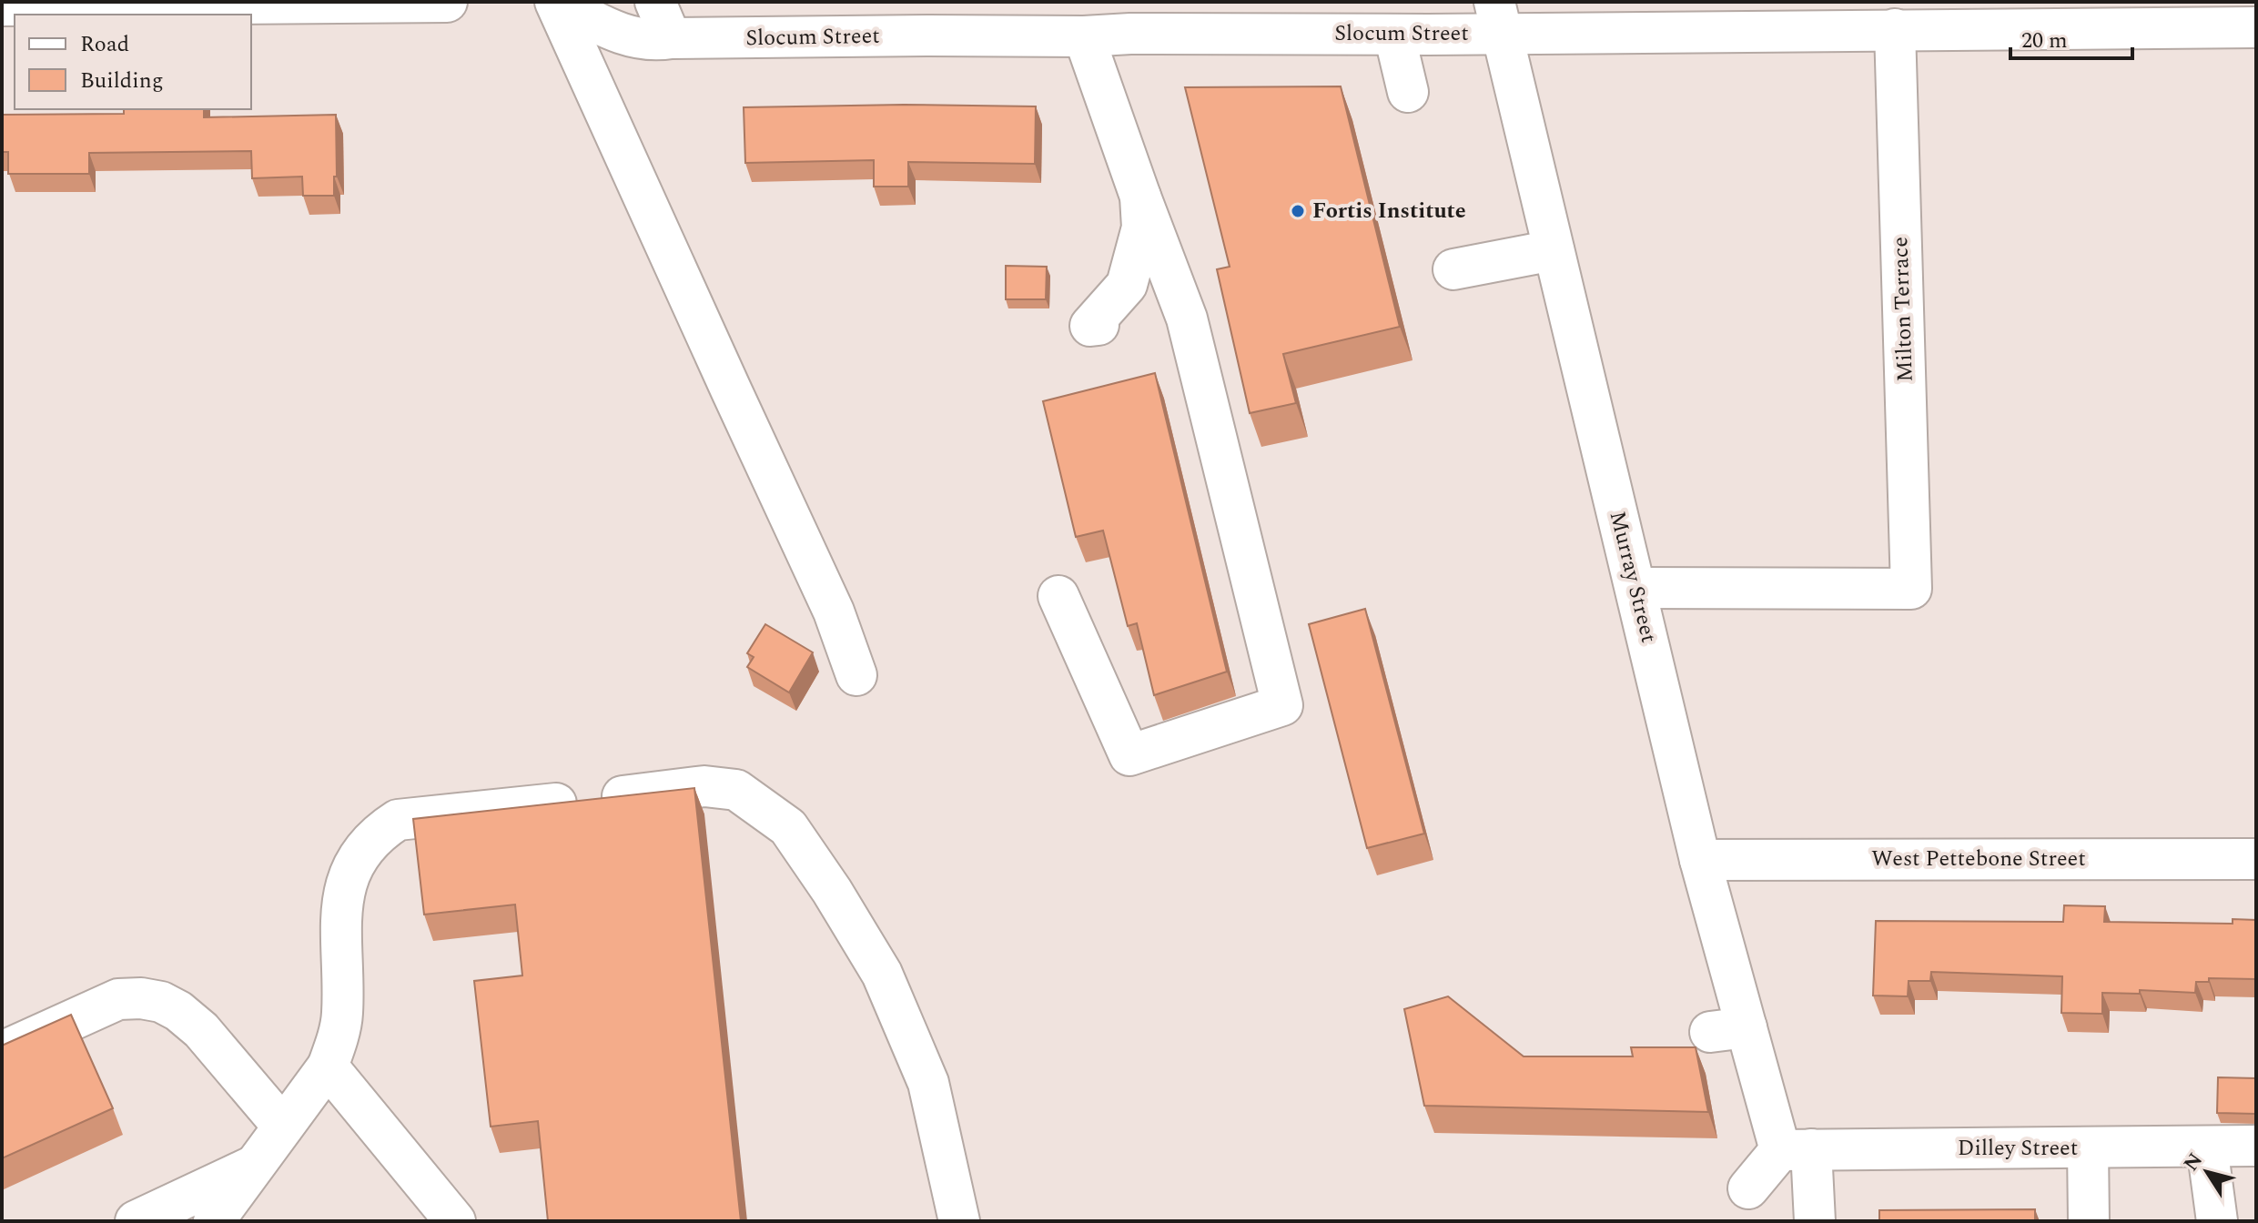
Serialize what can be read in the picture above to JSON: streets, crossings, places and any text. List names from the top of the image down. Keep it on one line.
{"streets":{"street":["Slocum Street","Milton Terrace","Murray Street","West Pettebone Street","Dilley Street"]},"crossings":[["Slocum Street","Milton Terrace"],["Slocum Street","Murray Street"],["Milton Terrace","Murray Street"],["Murray Street","West Pettebone Street"],["Murray Street","Dilley Street"]],"places":["Fortis Institute"],"legend":["Road","Building"],"scale_bar":"20 m","north":"top left"}
